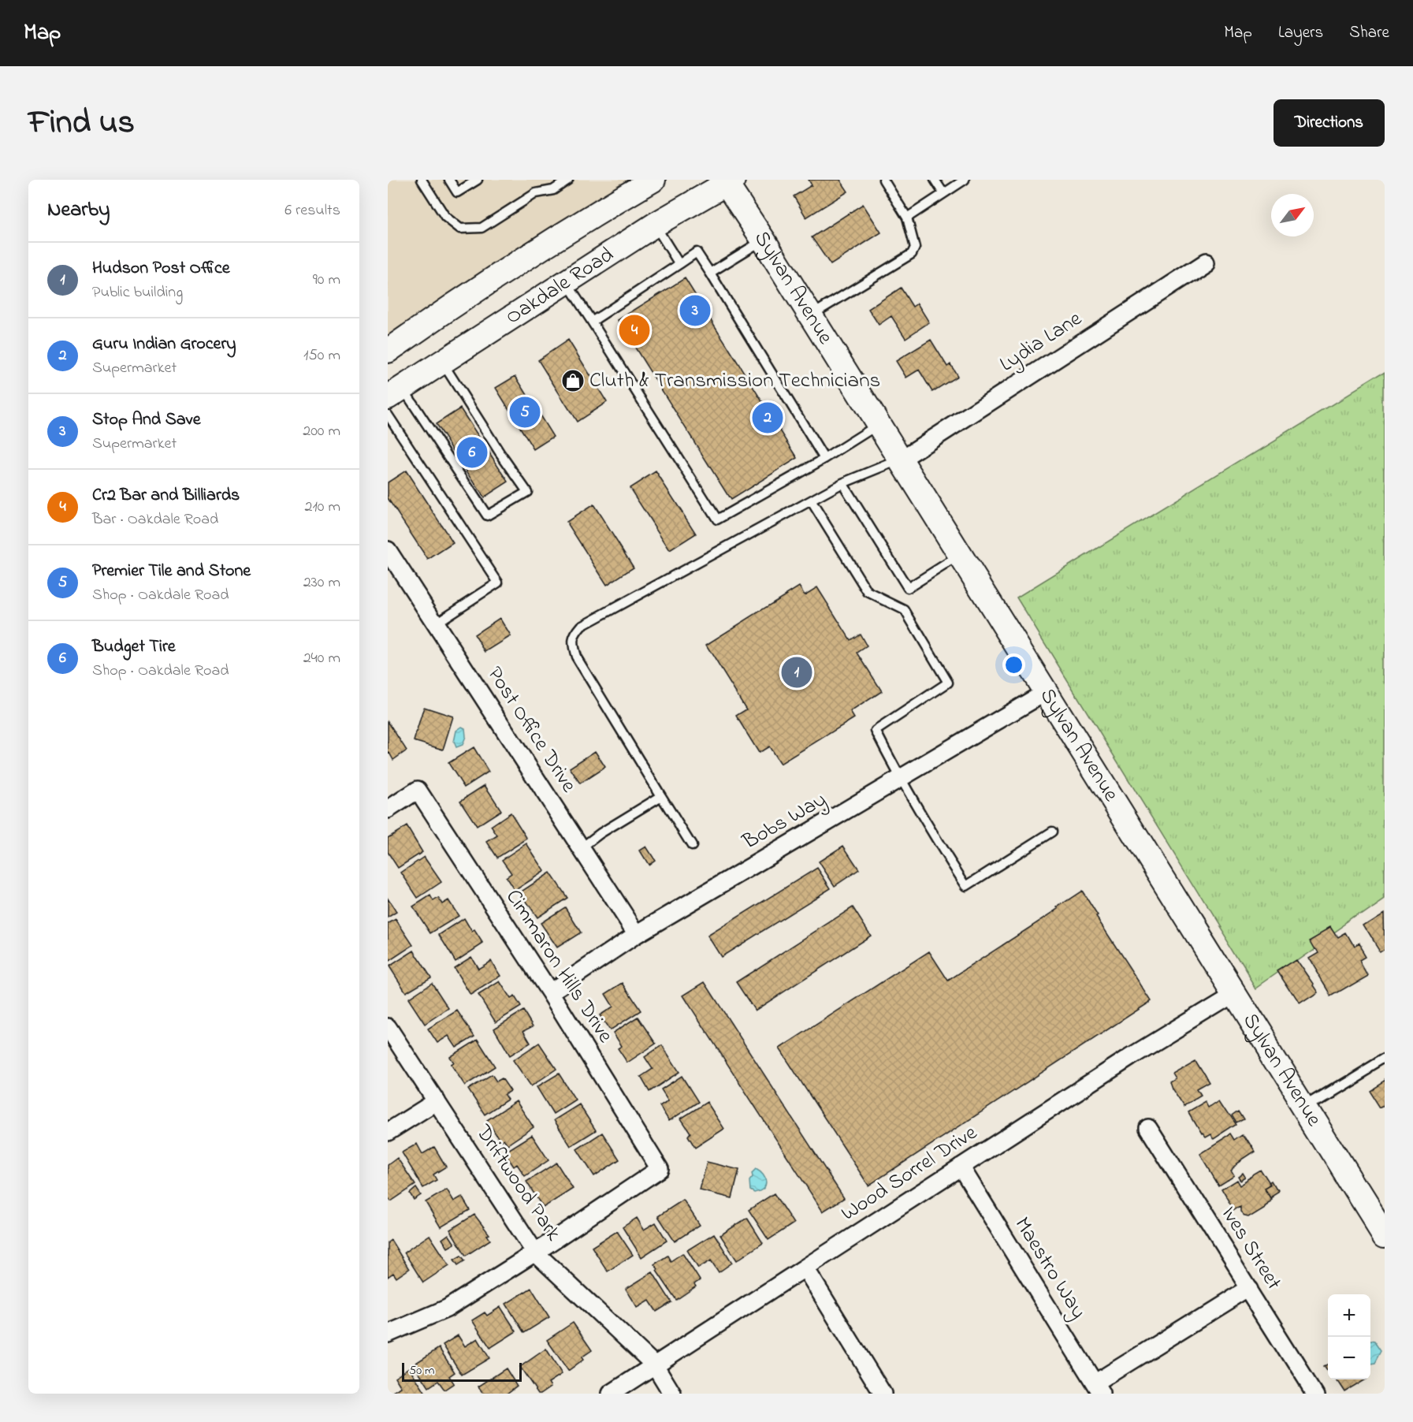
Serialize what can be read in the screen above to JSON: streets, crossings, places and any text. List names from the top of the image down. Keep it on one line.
{"streets":{"main road":["Oakdale Road","Sylvan Avenue"],"street":["Lydia Lane","Post Office Drive","Bobs Way","Cimmaron Hills Drive","Wood Sorrel Drive","Driftwood Park","Ives Street","Maestro Way"]},"crossings":[["Oakdale Road","Sylvan Avenue"],["Sylvan Avenue","Lydia Lane"],["Sylvan Avenue","Bobs Way"],["Sylvan Avenue","Wood Sorrel Drive"],["Post Office Drive","Bobs Way"],["Bobs Way","Cimmaron Hills Drive"],["Cimmaron Hills Drive","Driftwood Park"],["Wood Sorrel Drive","Driftwood Park"],["Wood Sorrel Drive","Maestro Way"]],"places":{"shop":["Cluth & Transmission Technicians"]},"scale_bar":"50 m","north":"top right","page":{"header":"Map","nav":["Map","Layers","Share"],"title":"Find us","buttons":"Directions","heading":["Nearby","6 results"],"list":[{"mark":"1","name":"Hudson Post Office","note":"Public building","value":"90 m"},{"mark":"2","name":"Guru Indian Grocery","note":"Supermarket","value":"150 m"},{"mark":"3","name":"Stop And Save","note":"Supermarket","value":"200 m"},{"mark":"4","name":"Cr2 Bar and Billiards","note":"Bar · Oakdale Road","value":"210 m"},{"mark":"5","name":"Premier Tile and Stone","note":"Shop · Oakdale Road","value":"230 m"},{"mark":"6","name":"Budget Tire","note":"Shop · Oakdale Road","value":"240 m"}],"pins":["3","4","5","2","6","1"],"map_buttons":["+","−"],"scale":"50 m"}}
